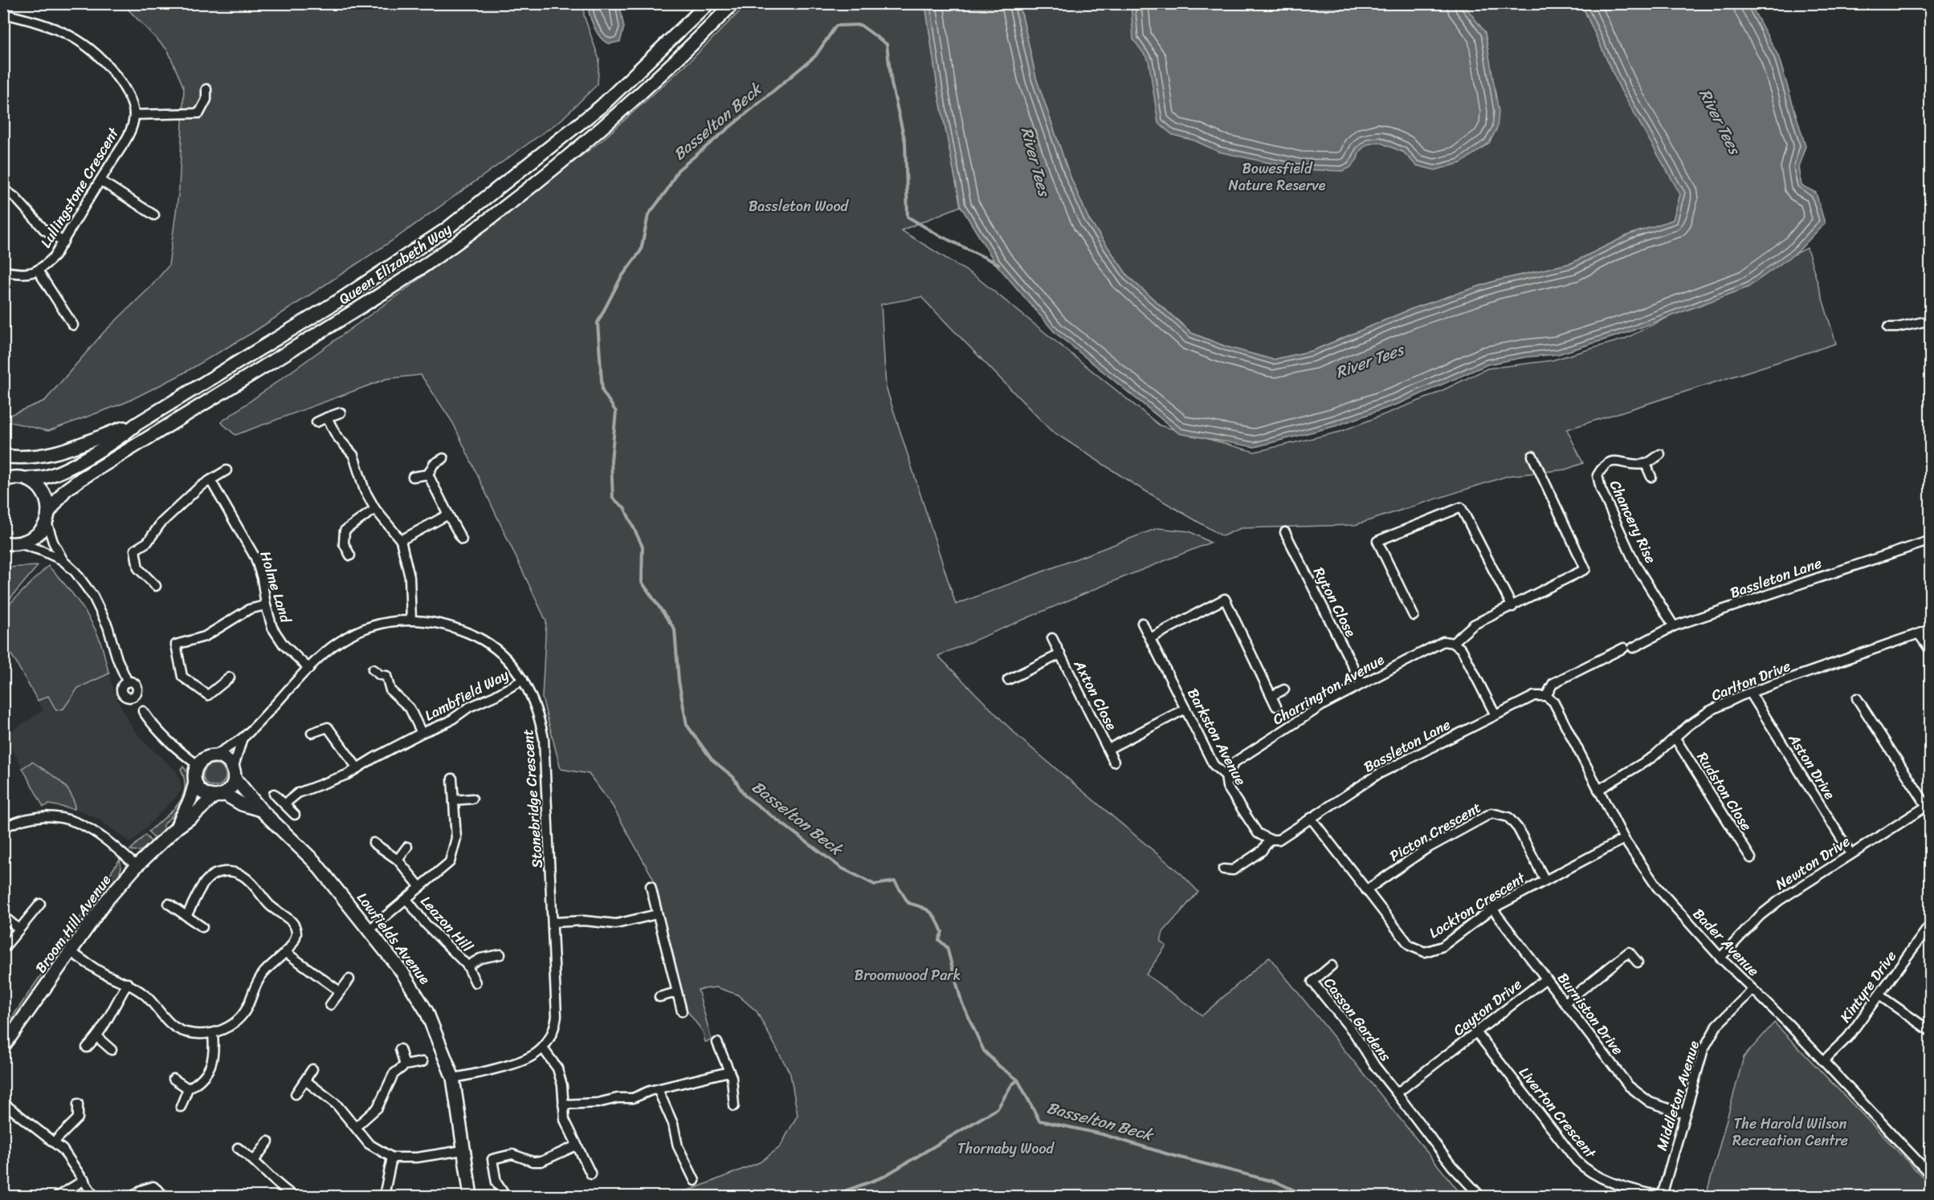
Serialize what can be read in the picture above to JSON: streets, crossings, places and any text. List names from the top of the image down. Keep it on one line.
{"streets":{"street":["Lullingstone Crescent","Queen Elizabeth Way","Chancery Rise","Bassleton Lane","Holme Land","Ryton Close","Carlton Drive","Charrington Avenue","Lambfield Way","Axton Close","Barkston Avenue","Aston Drive","Rudston Close","Stonebridge Crescent","Picton Crescent","Newton Drive","Lockton Crescent","Broom Hill Avenue","Leazon Hill","Lowfields Avenue","Bader Avenue","Kintyre Drive","Cayton Drive","Burniston Drive","Casson Gardens","Middleton Avenue","Liverton Crescent"]},"crossings":[["Chancery Rise","Bassleton Lane"],["Bassleton Lane","Barkston Avenue"],["Bassleton Lane","Lockton Crescent"],["Bassleton Lane","Bader Avenue"],["Holme Land","Stonebridge Crescent"],["Ryton Close","Charrington Avenue"],["Carlton Drive","Aston Drive"],["Carlton Drive","Rudston Close"],["Carlton Drive","Bader Avenue"],["Charrington Avenue","Barkston Avenue"],["Lambfield Way","Stonebridge Crescent"],["Axton Close","Barkston Avenue"],["Aston Drive","Newton Drive"],["Stonebridge Crescent","Broom Hill Avenue"],["Stonebridge Crescent","Lowfields Avenue"],["Picton Crescent","Lockton Crescent"],["Newton Drive","Bader Avenue"],["Lockton Crescent","Bader Avenue"],["Lockton Crescent","Burniston Drive"],["Broom Hill Avenue","Lowfields Avenue"],["Bader Avenue","Kintyre Drive"],["Bader Avenue","Middleton Avenue"],["Cayton Drive","Burniston Drive"],["Cayton Drive","Casson Gardens"],["Cayton Drive","Liverton Crescent"],["Burniston Drive","Middleton Avenue"],["Middleton Avenue","Liverton Crescent"]],"water":["River Tees","Basselton Beck"],"parks":["Bowesfield Nature Reserve","Bassleton Wood","Broomwood Park","The Harold Wilson Recreation Centre","Thornaby Wood"]}
